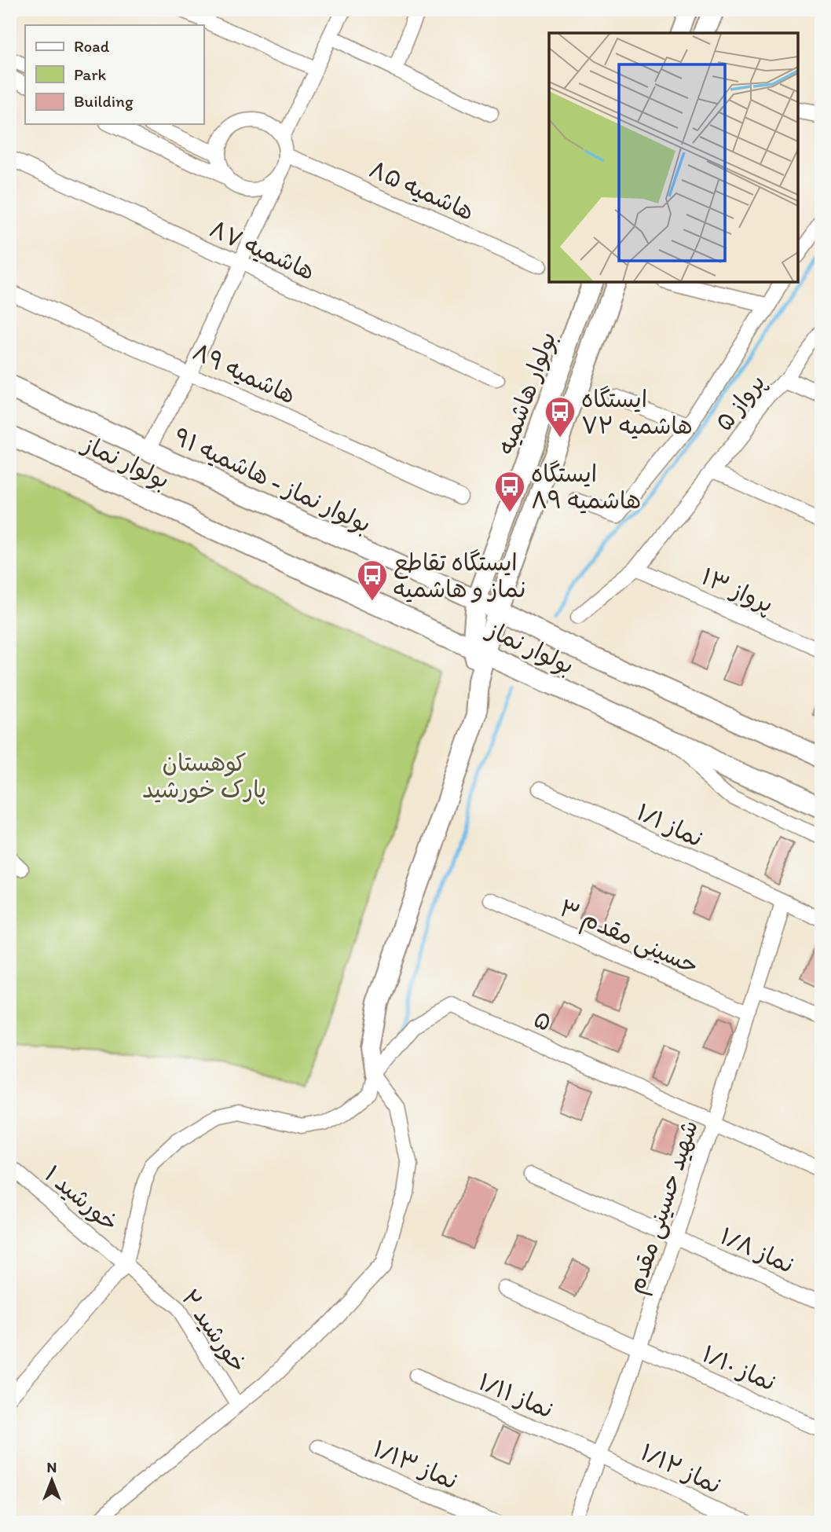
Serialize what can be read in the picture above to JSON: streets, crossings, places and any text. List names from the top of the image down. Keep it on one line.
{"streets":{"main road":["بولوار هاشمیه","بولوار نماز","بولوار نماز - هاشمیه ۹۱"],"street":["هاشمیه ۸۵","هاشمیه ۸۷","هاشمیه ۸۹","پرواز ۵","پرواز ۱۳","نماز ۱/۱","حسینی مقدم ۳","۵","خورشید ۱","شهید حسینی مقدم","نماز ۱/۸","خورشید ۲","نماز ۱/۱۰","نماز ۱/۱۱","نماز ۱/۱۳","نماز ۱/۱۲"]},"crossings":[["بولوار هاشمیه","بولوار نماز"],["بولوار هاشمیه","بولوار نماز - هاشمیه ۹۱"],["پرواز ۵","پرواز ۱۳"],["بولوار نماز","بولوار نماز - هاشمیه ۹۱"],["نماز ۱/۱","شهید حسینی مقدم"],["حسینی مقدم ۳","شهید حسینی مقدم"],["۵","شهید حسینی مقدم"],["خورشید ۱","خورشید ۲"],["شهید حسینی مقدم","نماز ۱/۸"],["شهید حسینی مقدم","نماز ۱/۱۰"],["شهید حسینی مقدم","نماز ۱/۱۱"],["شهید حسینی مقدم","نماز ۱/۱۲"],["نماز ۱/۱۱","نماز ۱/۱۲"]],"parks":["کوهستان پارک خورشید"],"places":{"bus stop":["ایستگاه هاشمیه ۷۲","ایستگاه هاشمیه ۸۹","ایستگاه تقاطع نماز و هاشمیه"]},"legend":["Road","Park","Building"],"north":"top"}
